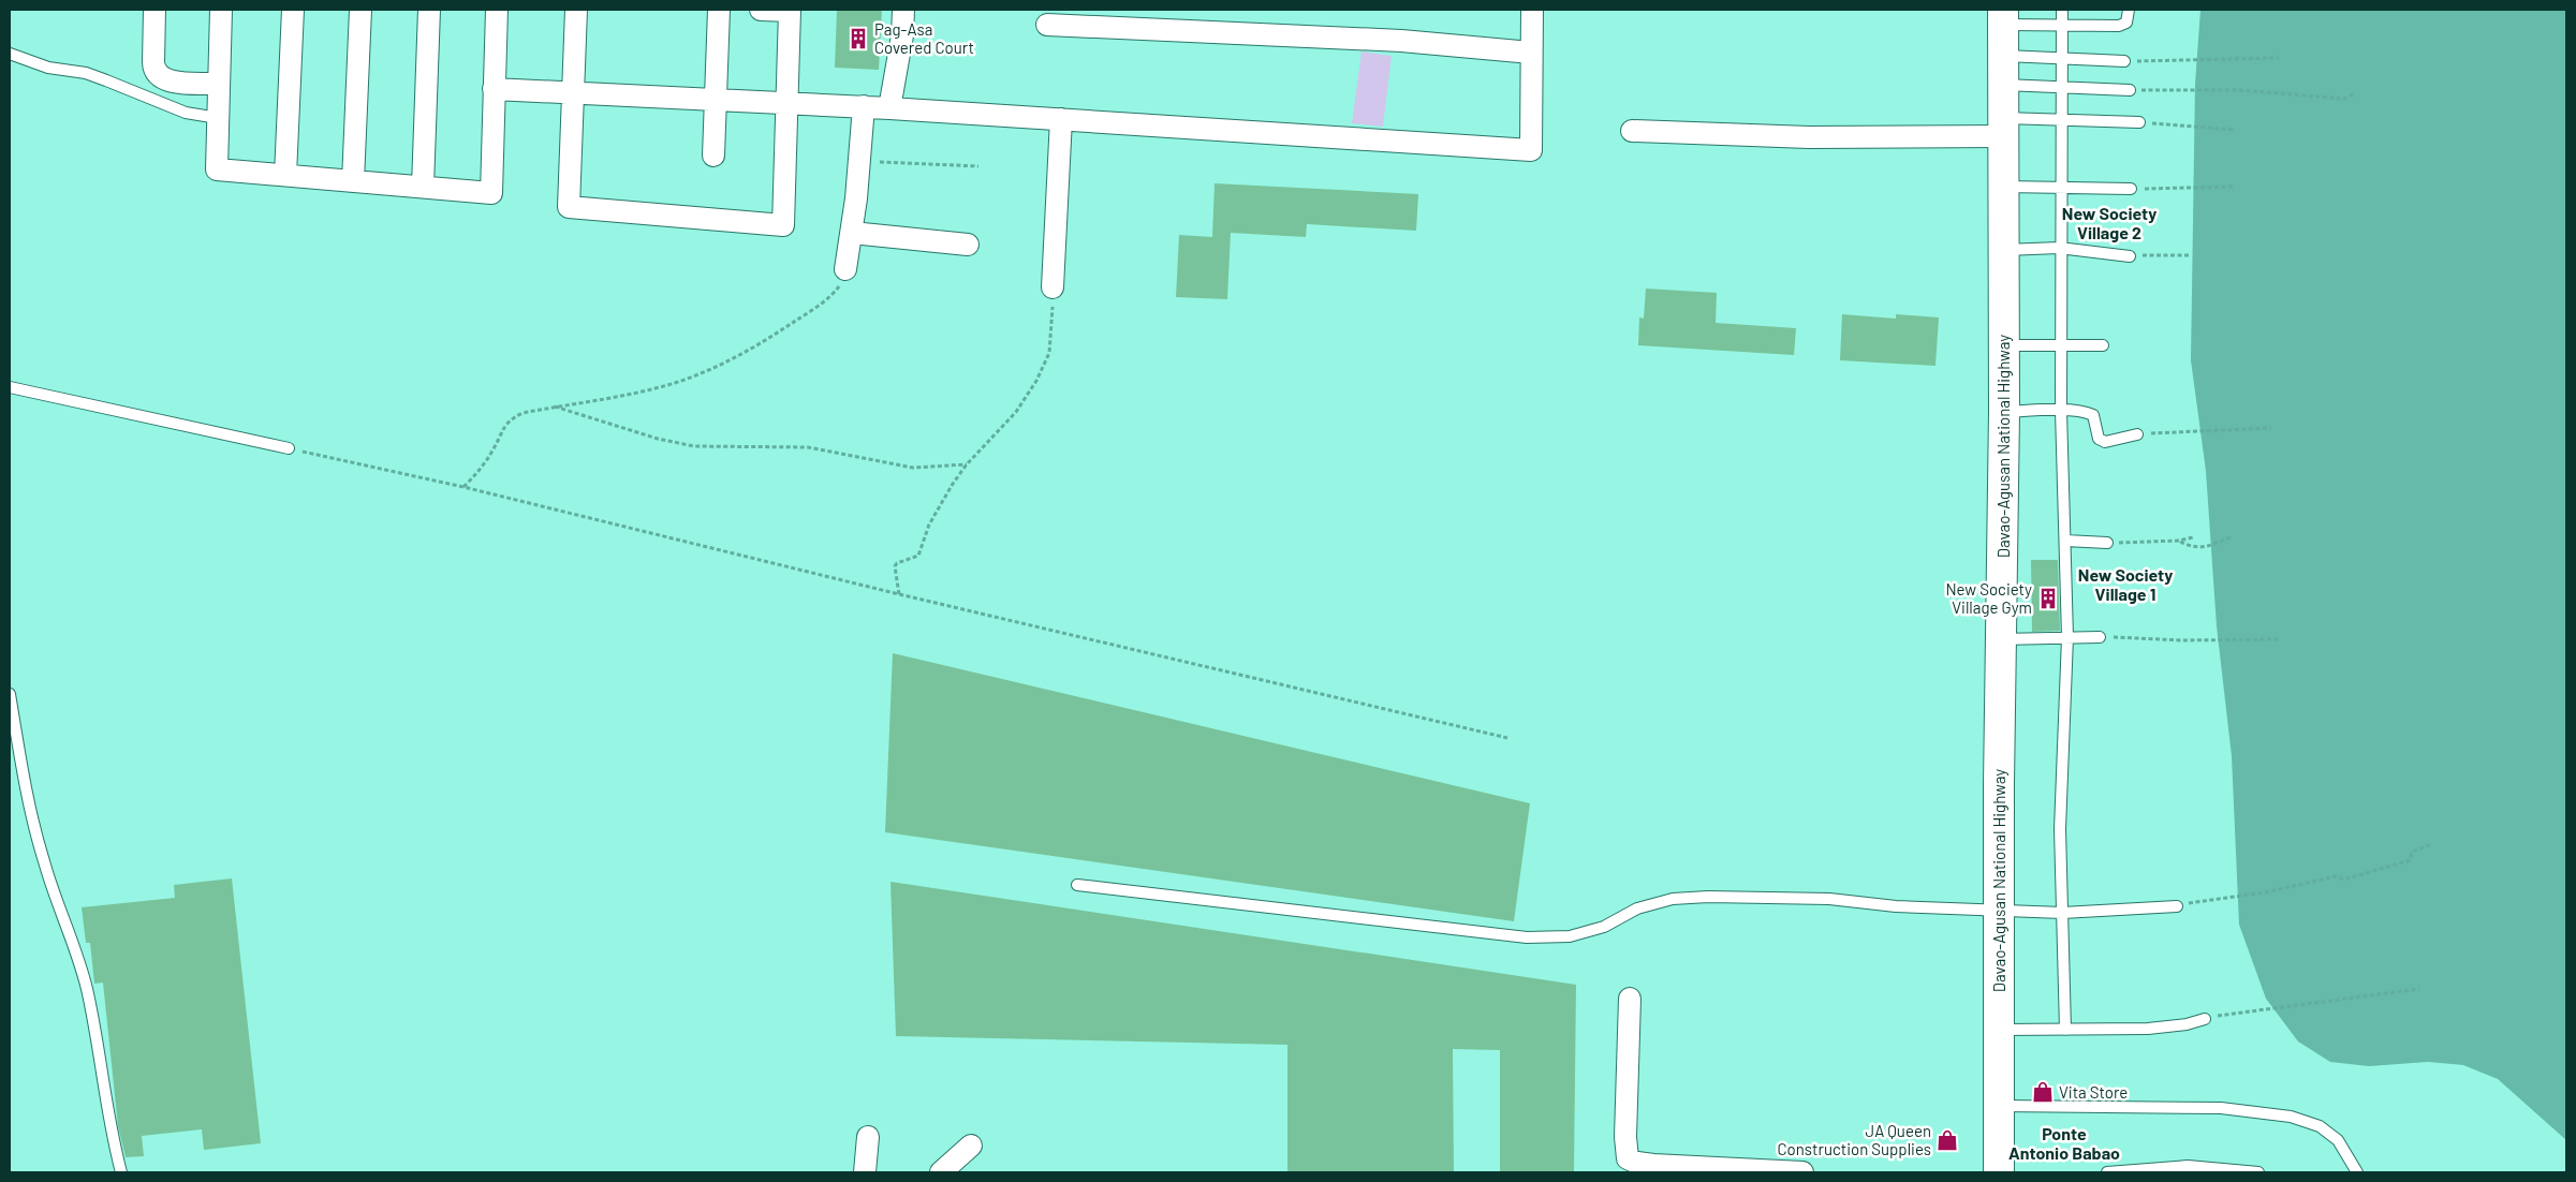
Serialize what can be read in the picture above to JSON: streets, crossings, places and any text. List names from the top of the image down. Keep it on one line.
{"streets":{"highway":["Davao-Agusan National Highway"]},"districts":["New Society Village 2","New Society Village 1","Ponte Antonio Babao"],"places":{"building":["Pag-Asa Covered Court","New Society Village Gym"],"shop":["Vita Store","JA Queen Construction Supplies"]}}
